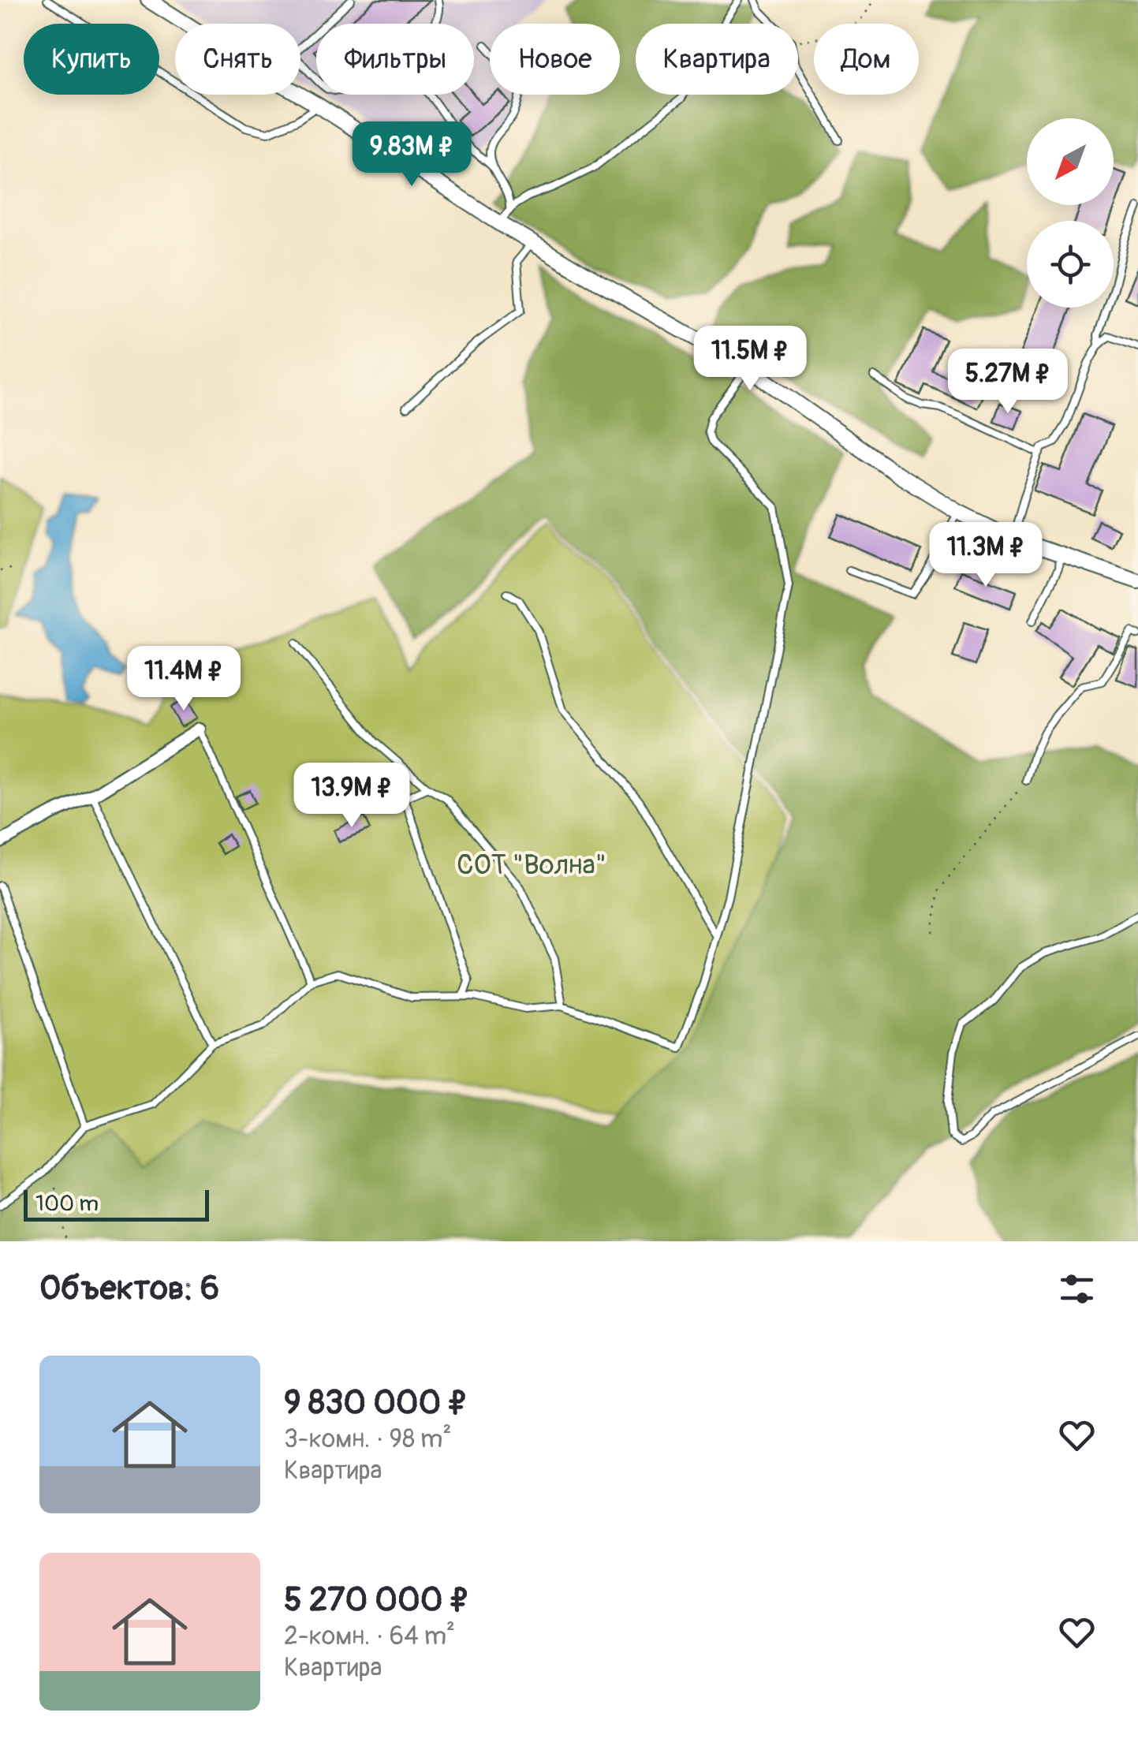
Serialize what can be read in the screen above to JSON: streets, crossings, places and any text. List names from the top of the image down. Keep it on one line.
{"parks":["СОТ \"Волна\""],"scale_bar":"100 m","north":"bottom left","page":{"chip":["Купить","Снять","Фильтры","Новое","Квартира","Дом"],"price":["9.83M ₽","11.5M ₽","5.27M ₽","11.3M ₽","11.4M ₽","13.9M ₽"],"scale":"100 m","heading":"Объектов: 6","list":[{"name":"9 830 000 ₽","note":"3-комн. · 98 m² · Квартира"},{"name":"5 270 000 ₽","note":"2-комн. · 64 m² · Квартира"}]}}
